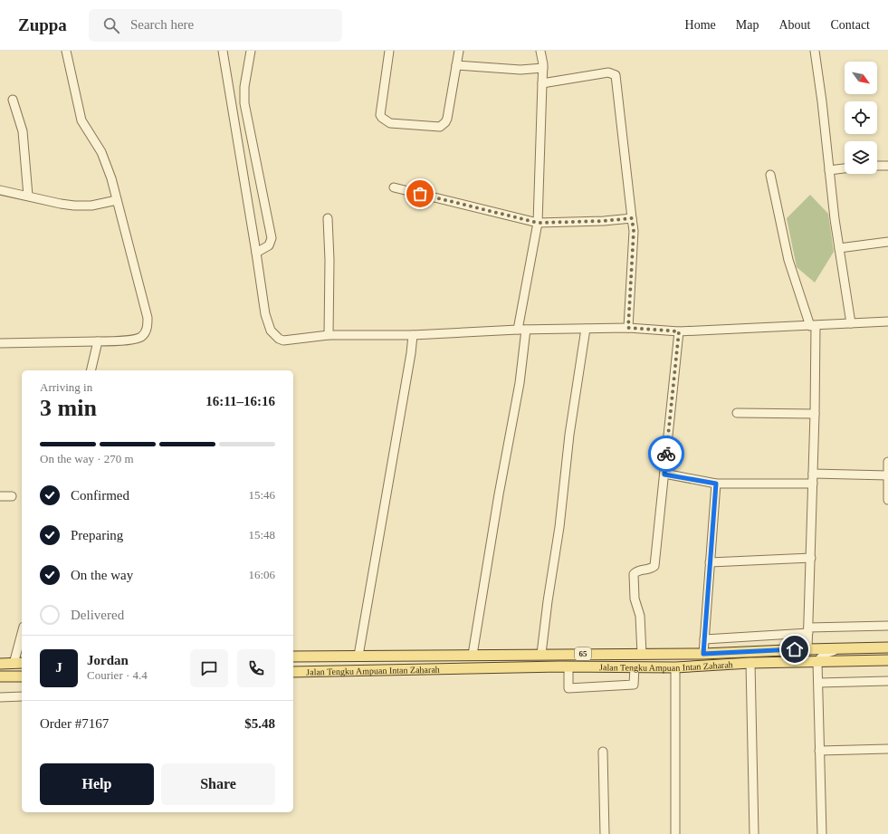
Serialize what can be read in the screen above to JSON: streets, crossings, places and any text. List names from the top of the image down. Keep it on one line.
{"streets":{"main road":["65","Jalan Tengku Ampuan Intan Zaharah"]},"north":"bottom right","page":{"header":"Zuppa","search":"Search here","nav":["Home","Map","About","Contact"],"heading":["3 min","Arriving in","16:11–16:16"],"panel":["Jordan","Courier · 4.4","Order #7167","$5.48"],"bar":"On the way · 270 m","list":[["Confirmed","15:46"],["Preparing","15:48"],["On the way","16:06"],"Delivered"],"round":"J","buttons":["Help","Share"]}}
